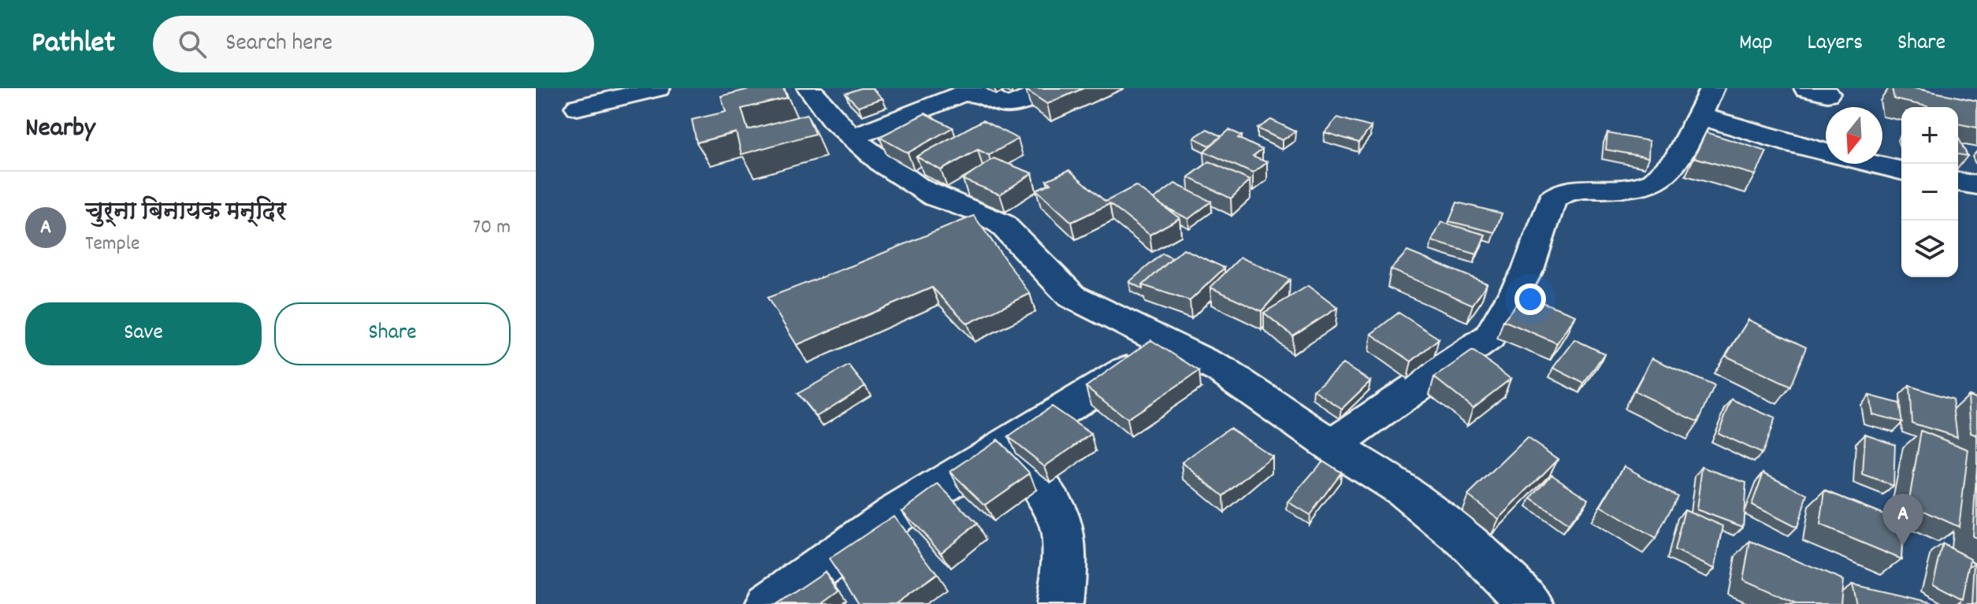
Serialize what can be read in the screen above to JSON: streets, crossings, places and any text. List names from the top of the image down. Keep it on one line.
{"north":"bottom","page":{"header":"Pathlet","search":"Search here","nav":["Map","Layers","Share"],"heading":"Nearby","map_buttons":["+","−"],"list":[{"mark":"A","name":"चुर्ना बिनायक मन्दिर","note":"Temple","value":"70 m"}],"buttons":["Save","Share"],"pins":"A"}}
